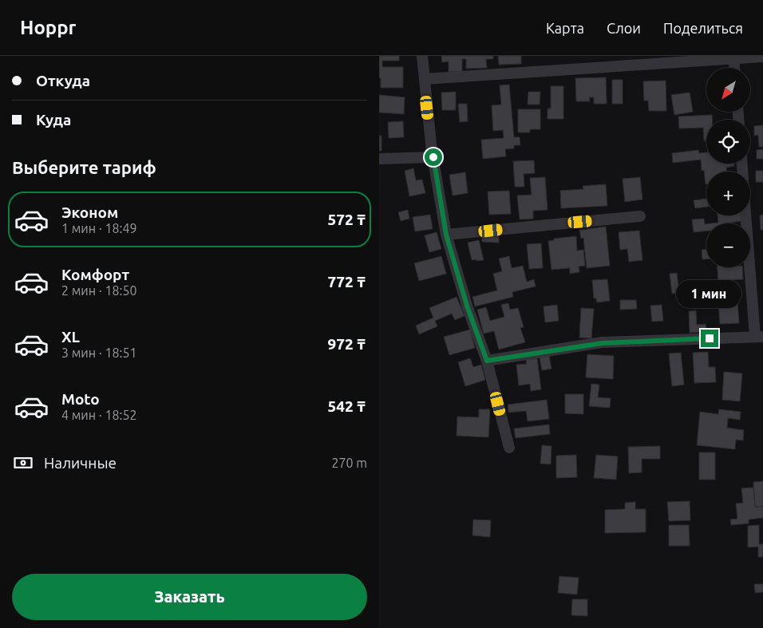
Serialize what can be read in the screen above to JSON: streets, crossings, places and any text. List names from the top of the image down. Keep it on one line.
{"north":"bottom left","page":{"header":"Hoppr","nav":["Карта","Слои","Поделиться"],"banner":["Откуда","Куда"],"map_buttons":["+","−"],"heading":"Выберите тариф","list":[{"name":"Эконом","note":"1 мин · 18:49","value":"572 ₸"},{"name":"Комфорт","note":"2 мин · 18:50","value":"772 ₸"},{"name":"XL","note":"3 мин · 18:51","value":"972 ₸"},{"name":"Moto","note":"4 мин · 18:52","value":"542 ₸"}],"bubble":"1 мин","pay":["Наличные","270 m"],"buttons":"Заказать"}}
